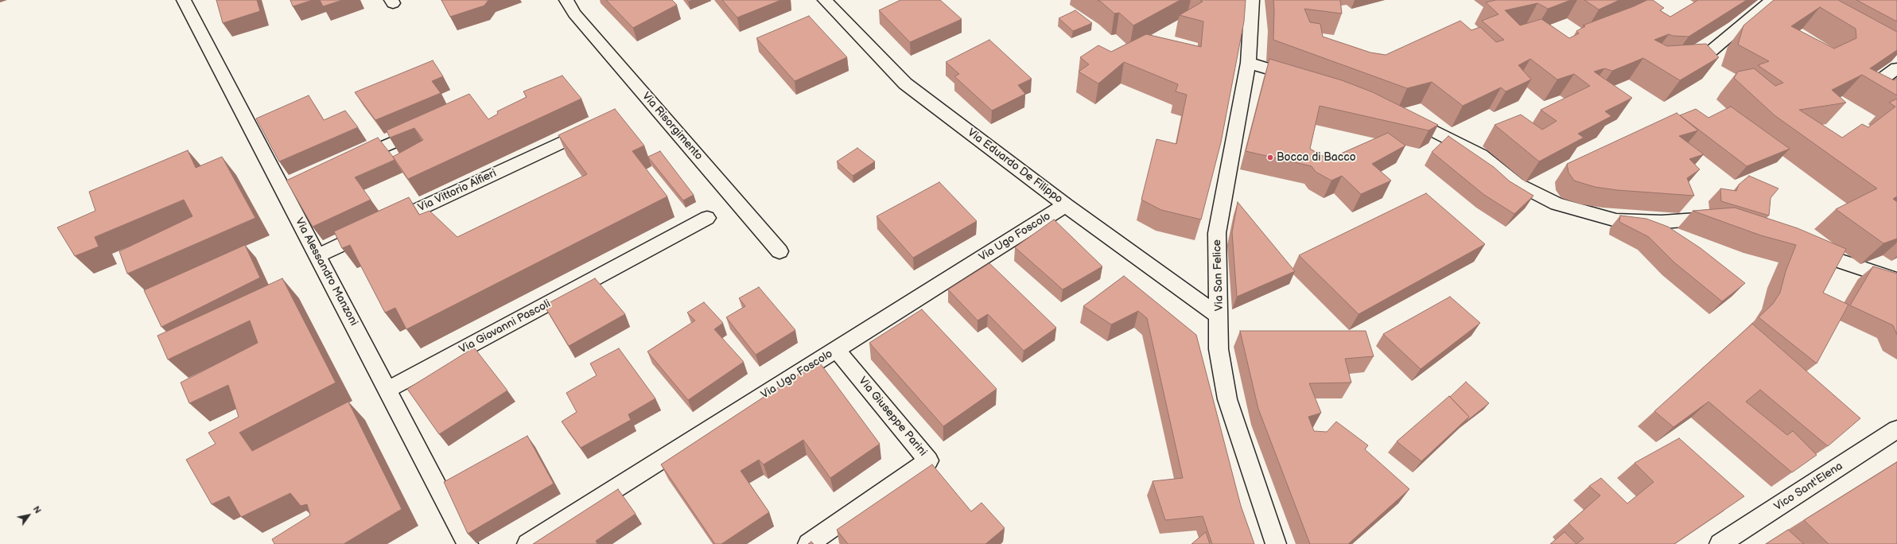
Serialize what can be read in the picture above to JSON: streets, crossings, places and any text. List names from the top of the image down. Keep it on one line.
{"streets":{"street":["Via Risorgimento","Via Eduardo De Filippo","Via Vittorio Alfieri","Via Ugo Foscolo","Via Alessandro Manzoni","Via San Felice","Via Giovanni Pascoli","Via Giuseppe Parini","Vico Sant'Elena"]},"crossings":[["Via Eduardo De Filippo","Via Ugo Foscolo"],["Via Eduardo De Filippo","Via San Felice"],["Via Vittorio Alfieri","Via Alessandro Manzoni"],["Via Ugo Foscolo","Via Giuseppe Parini"],["Via Alessandro Manzoni","Via Giovanni Pascoli"]],"places":["Bocca di Bacco"],"north":"top right"}
